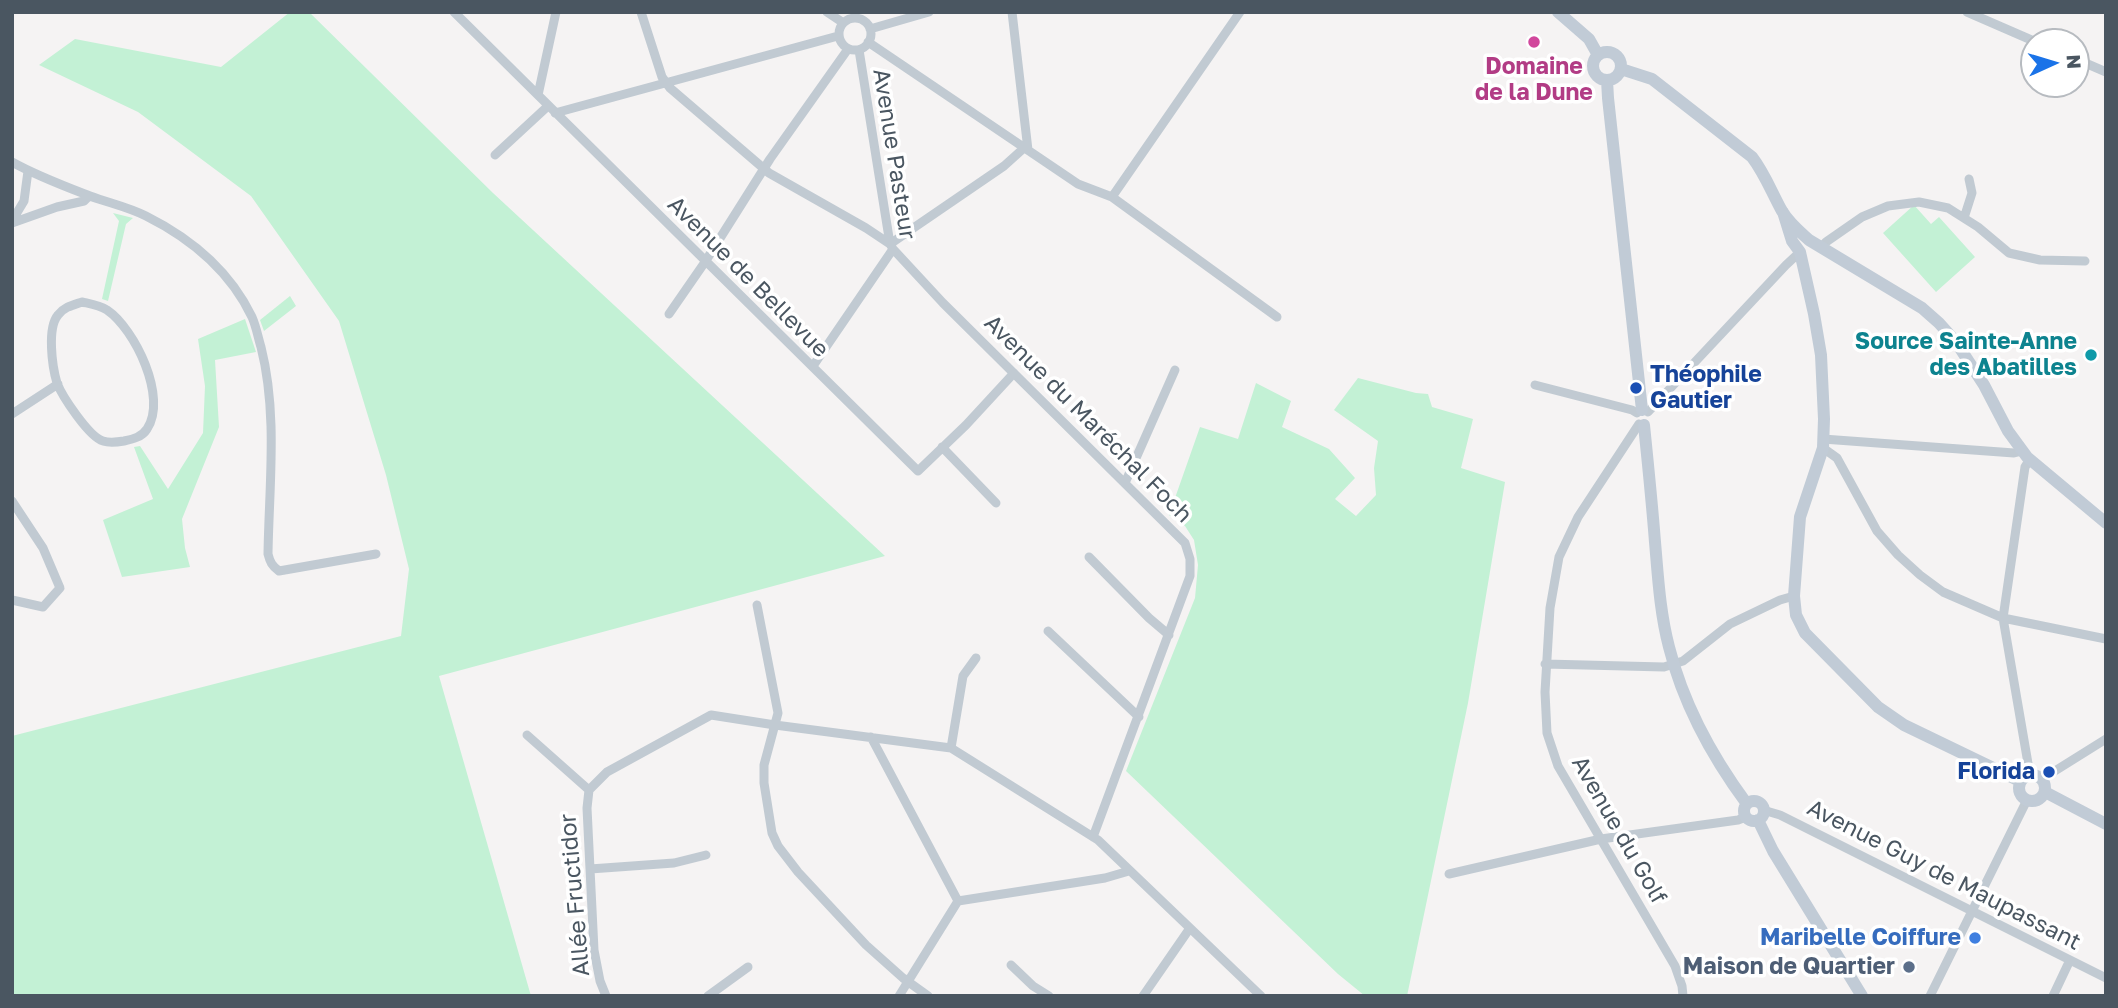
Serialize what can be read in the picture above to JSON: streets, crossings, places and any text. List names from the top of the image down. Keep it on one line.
{"streets":{"street":["Avenue Pasteur","Avenue de Bellevue","Avenue du Maréchal Foch","Avenue du Golf","Avenue Guy de Maupassant","Allée Fructidor"]},"crossings":[["Avenue Pasteur","Avenue de Bellevue"],["Avenue Pasteur","Avenue du Maréchal Foch"],["Avenue de Bellevue","Avenue du Maréchal Foch"]],"places":["Domaine de la Dune","Source Sainte-Anne des Abatilles","Théophile Gautier","Florida","Maribelle Coiffure","Maison de Quartier"],"north":"right"}
